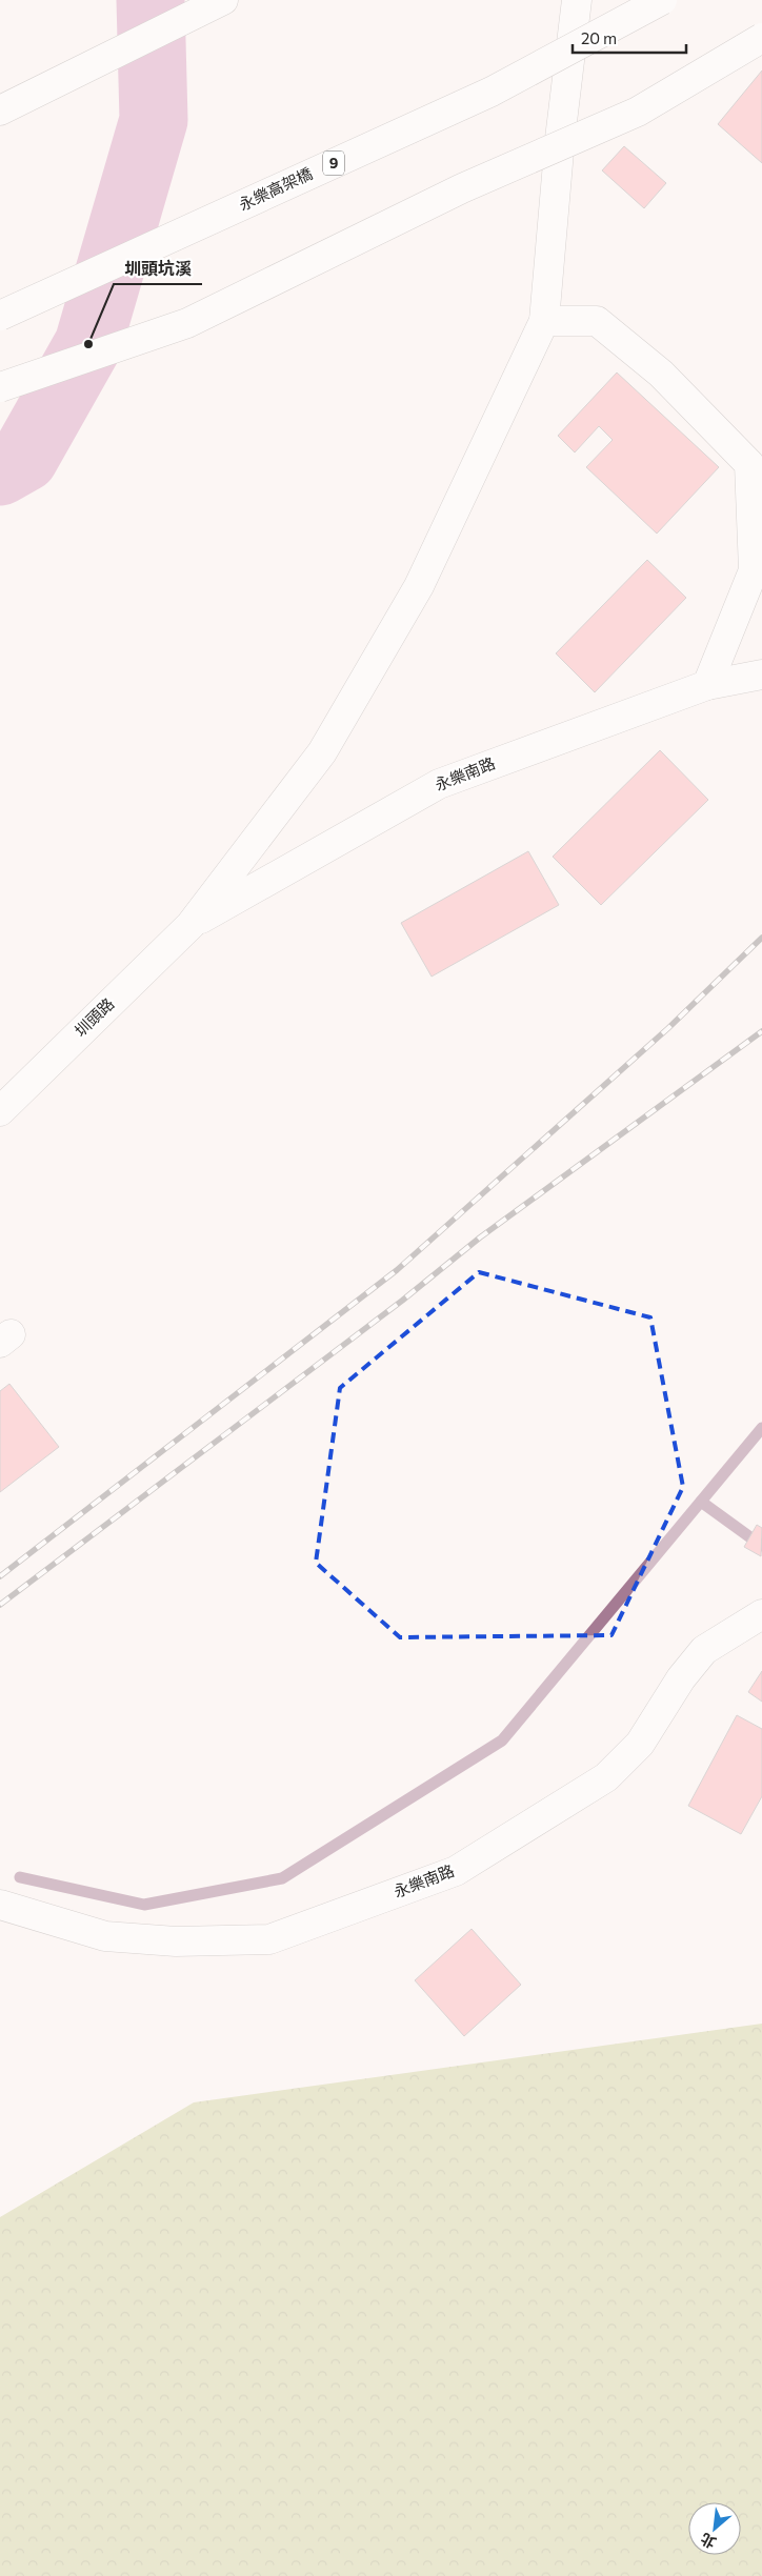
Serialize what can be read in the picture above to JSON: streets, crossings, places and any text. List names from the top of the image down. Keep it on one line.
{"streets":{"street":["9","永樂高架橋","永樂南路","圳頭路"]},"crossings":[["永樂南路","圳頭路"]],"places":["圳頭坑溪"],"scale_bar":"20 m","north":"bottom left"}
